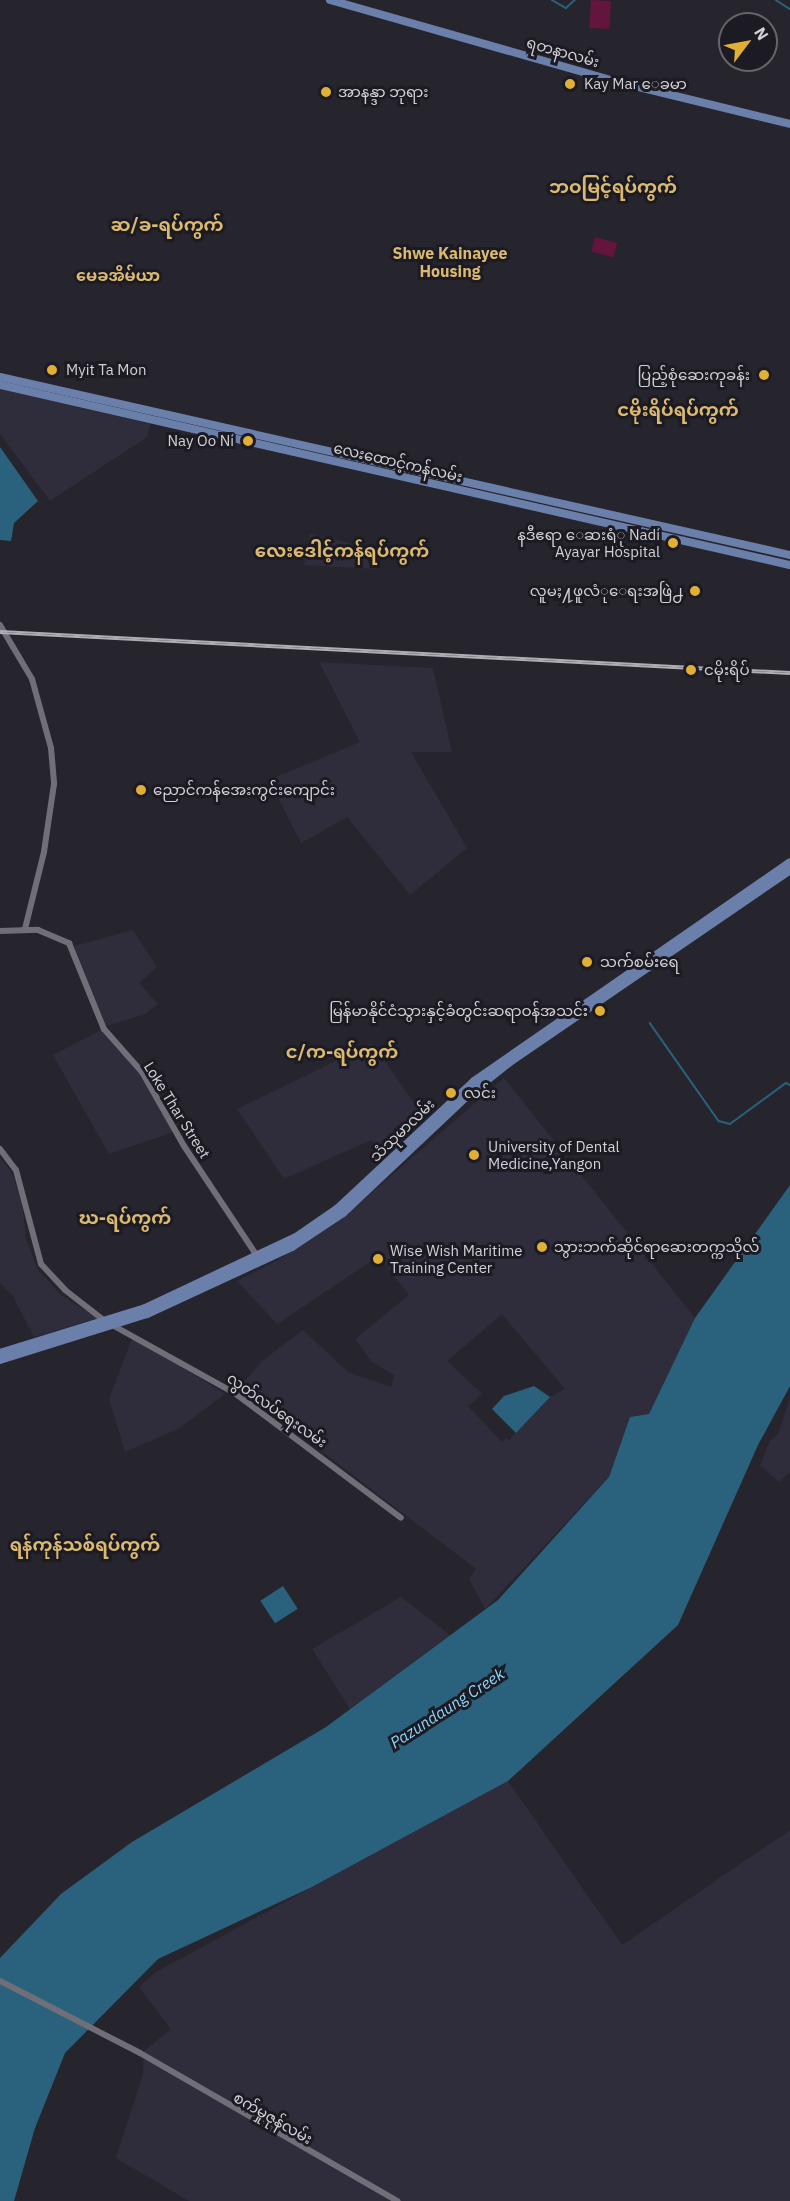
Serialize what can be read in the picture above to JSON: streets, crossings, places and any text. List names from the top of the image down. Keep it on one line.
{"streets":{"main road":["ရတနာလမ်း","လေးထောင့်ကန်လမ်း","သံသုမာလမ်း"],"street":["Loke Thar Street","လွတ်လပ်ရေးလမ်း","စက်မှုဇုန်လမ်း"]},"crossings":[["Loke Thar Street","သံသုမာလမ်း"],["သံသုမာလမ်း","လွတ်လပ်ရေးလမ်း"]],"districts":["ဘဝမြင့်ရပ်ကွက်","ဆ/ခ-ရပ်ကွက်","Shwe Kainayee Housing","မေခအိမ်ယာ","ငမိုးရိပ်ရပ်ကွက်","လေးဒေါင့်ကန်ရပ်ကွက်","င/က-ရပ်ကွက်","ဃ-ရပ်ကွက်","ရန်ကုန်သစ်ရပ်ကွက်"],"water":["Pazundaung Creek"],"places":["Kay Mar ေခမာ","အာနန္ဒာ ဘုရား","Myit Ta Mon","ပြည့်စုံဆေးကုခန်း","Nay Oo Ni","နဒီဧရာ ေဆးရံု Nadi Ayayar Hospital","လူမႈ႔ဖူလံုေရးအဖြဲ႕","ငမိုးရိပ်","ညောင်ကန်အေးကွင်းကျောင်း","သက်စမ်းရေ","မြန်မာနိုင်ငံသွားနှင့်ခံတွင်းဆရာဝန်အသင်း","လင်း","University of Dental Medicine,Yangon","သွားဘက်‌ဆိုင်ရာဆေးတက္ကသိုလ်","Wise Wish Maritime Training Center"],"north":"top right"}
